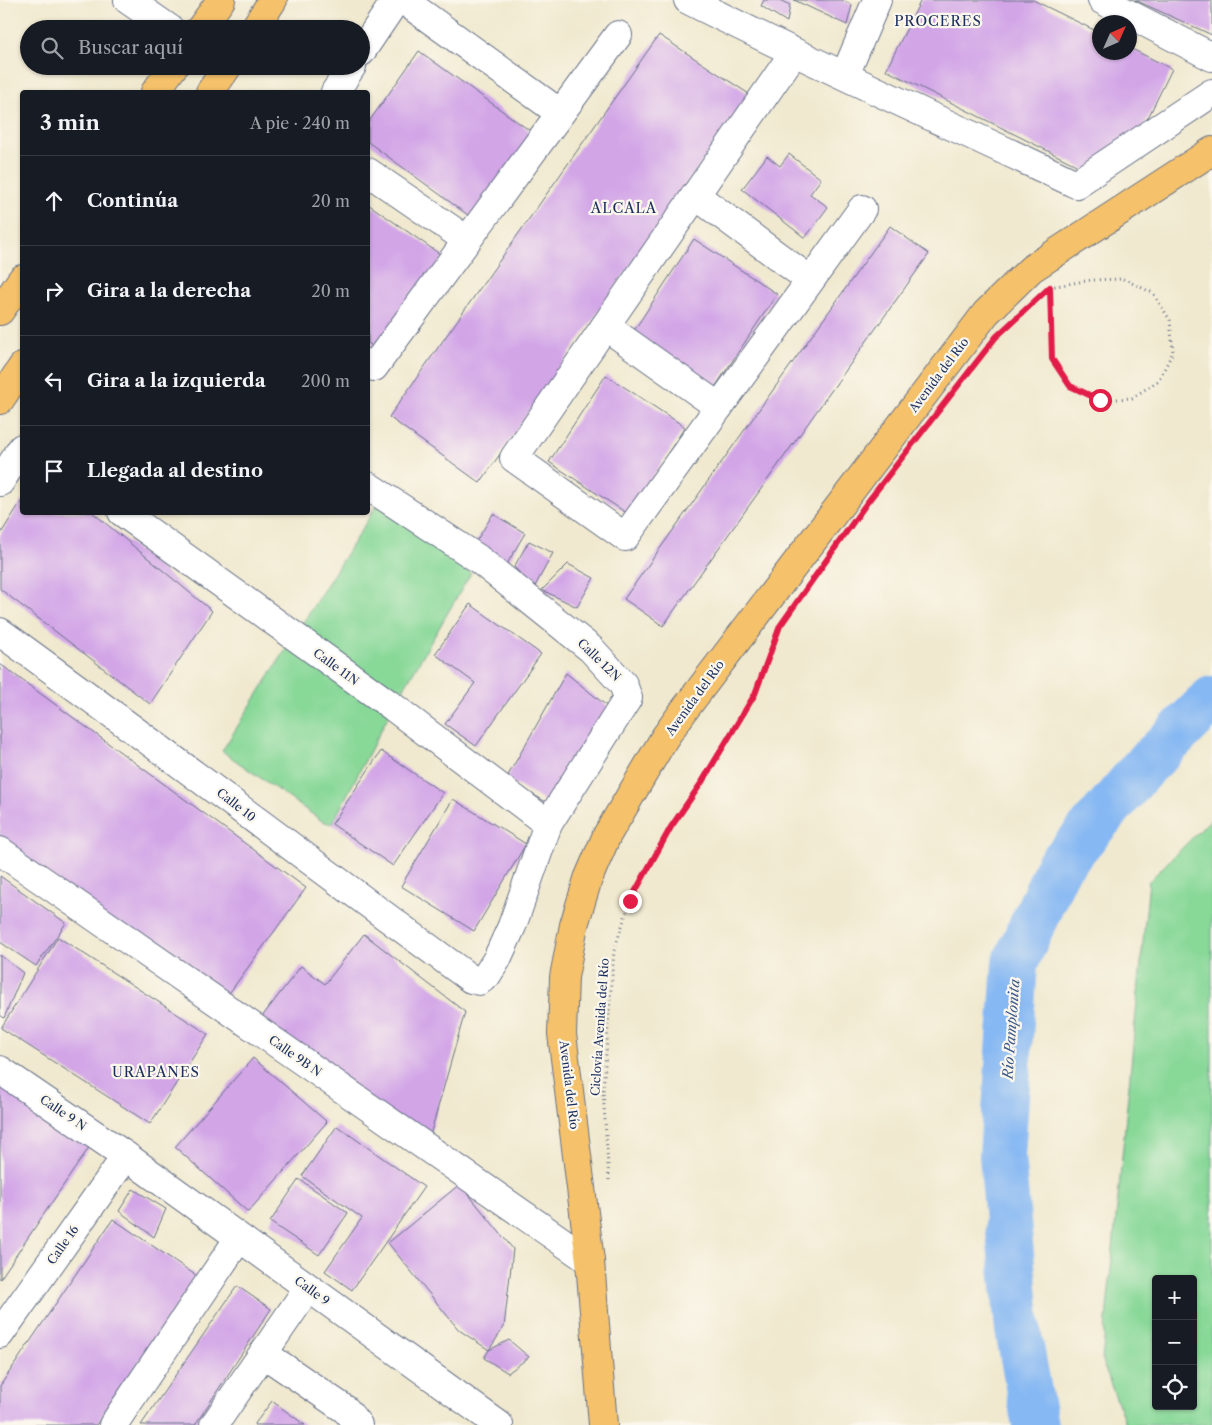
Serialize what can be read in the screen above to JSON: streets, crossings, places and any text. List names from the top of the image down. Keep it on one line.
{"streets":{"main road":["Avenida del Río"],"street":["Calle 12N","Calle 11N","Calle 10","Calle 9B N","Calle 9 N","Calle 16","Calle 9"],"path":["Ciclovía Avenida del Río"]},"crossings":[["Avenida del Río","Calle 9B N"],["Calle 12N","Calle 11N"],["Calle 12N","Calle 10"],["Calle 9 N","Calle 16"],["Calle 9 N","Calle 9"],["Calle 16","Calle 9"]],"districts":["PROCERES","ALCALA","URAPANES"],"water":["Río Pamplonita"],"north":"top right","page":{"search":"Buscar aquí","heading":["3 min","A pie · 240 m"],"list":[["Continúa","20 m"],["Gira a la derecha","20 m"],["Gira a la izquierda","200 m"],"Llegada al destino"],"map_buttons":["+","−"]}}
